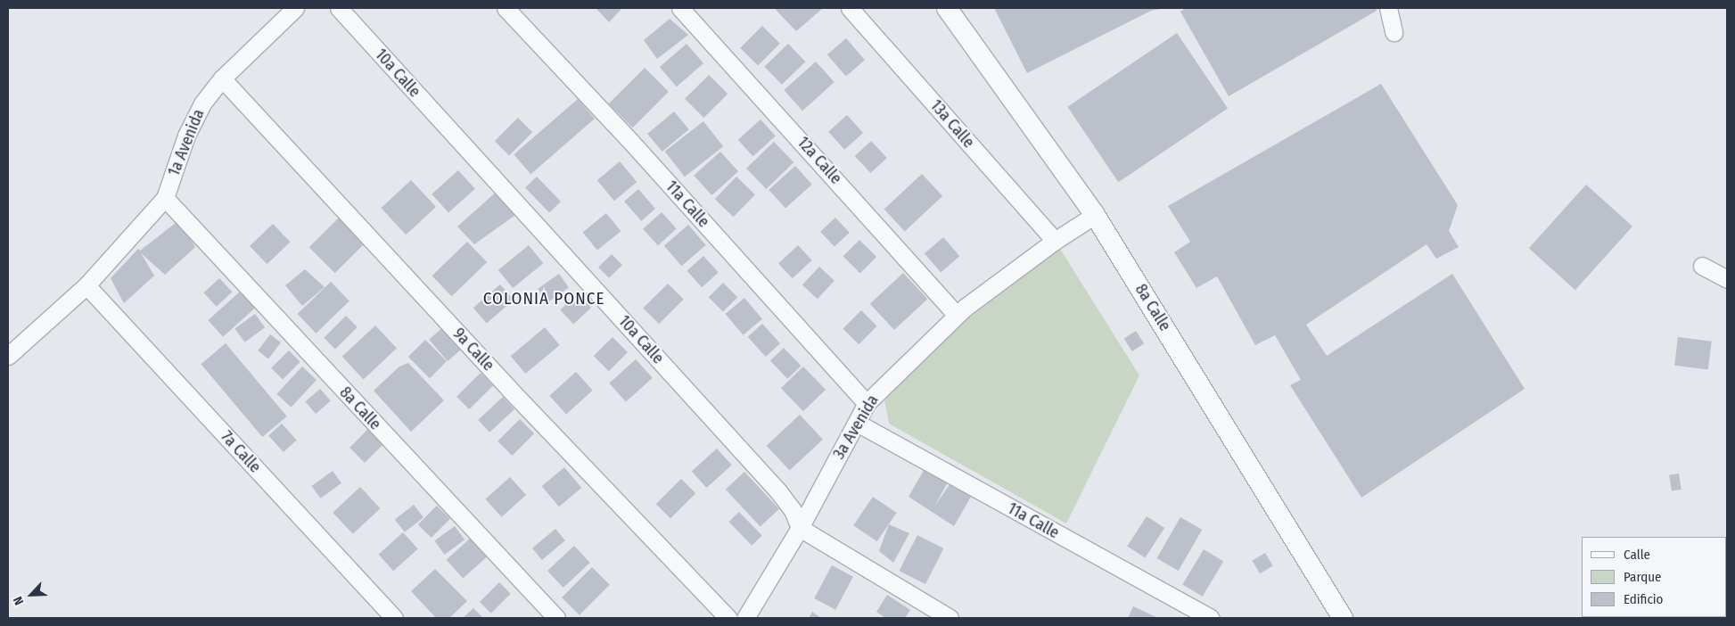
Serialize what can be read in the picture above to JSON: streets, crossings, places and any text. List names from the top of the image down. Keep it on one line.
{"streets":{"street":["10a Calle","13a Calle","1a Avenida","12a Calle","11a Calle","8a Calle","9a Calle","3a Avenida","7a Calle"]},"crossings":[["10a Calle","3a Avenida"],["13a Calle","3a Avenida"],["1a Avenida","8a Calle"],["1a Avenida","9a Calle"],["1a Avenida","7a Calle"],["12a Calle","3a Avenida"],["11a Calle","3a Avenida"],["8a Calle","3a Avenida"]],"districts":["COLONIA PONCE"],"legend":["Calle","Parque","Edificio"],"north":"bottom left"}
